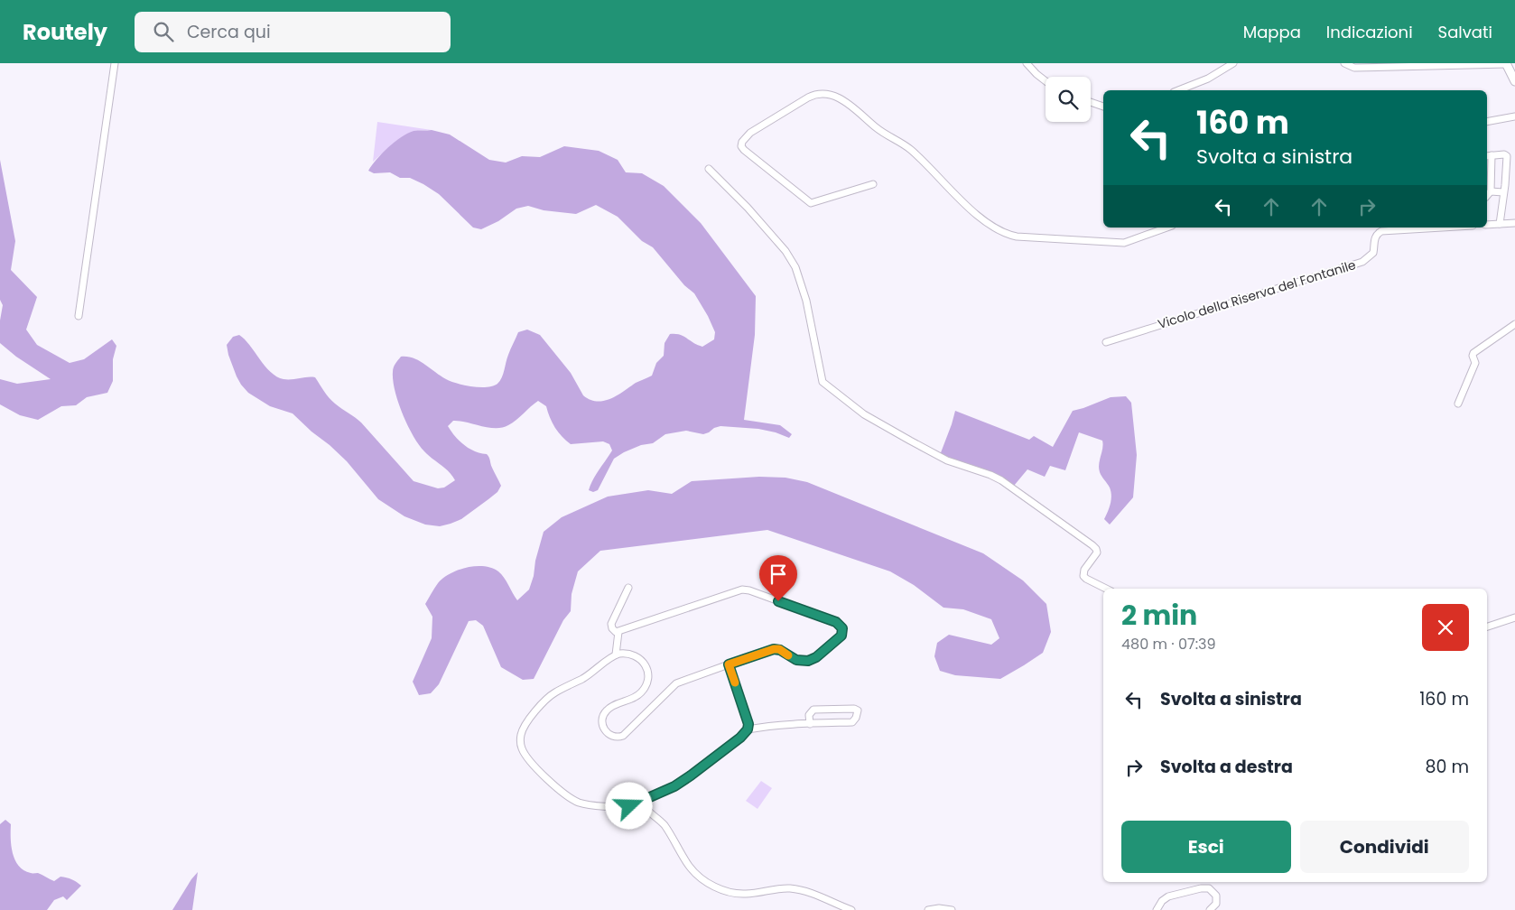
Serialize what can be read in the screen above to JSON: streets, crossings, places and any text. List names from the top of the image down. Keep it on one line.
{"streets":{"street":["Vicolo della Riserva del Fontanile"]},"page":{"header":"Routely","search":"Cerca qui","nav":["Mappa","Indicazioni","Salvati"],"turn":["160 m","Svolta a sinistra"],"heading":["2 min","480 m · 07:39"],"list":[{"name":"Svolta a sinistra","value":"160 m"},{"name":"Svolta a destra","value":"80 m"}],"buttons":["Esci","Condividi"]}}
